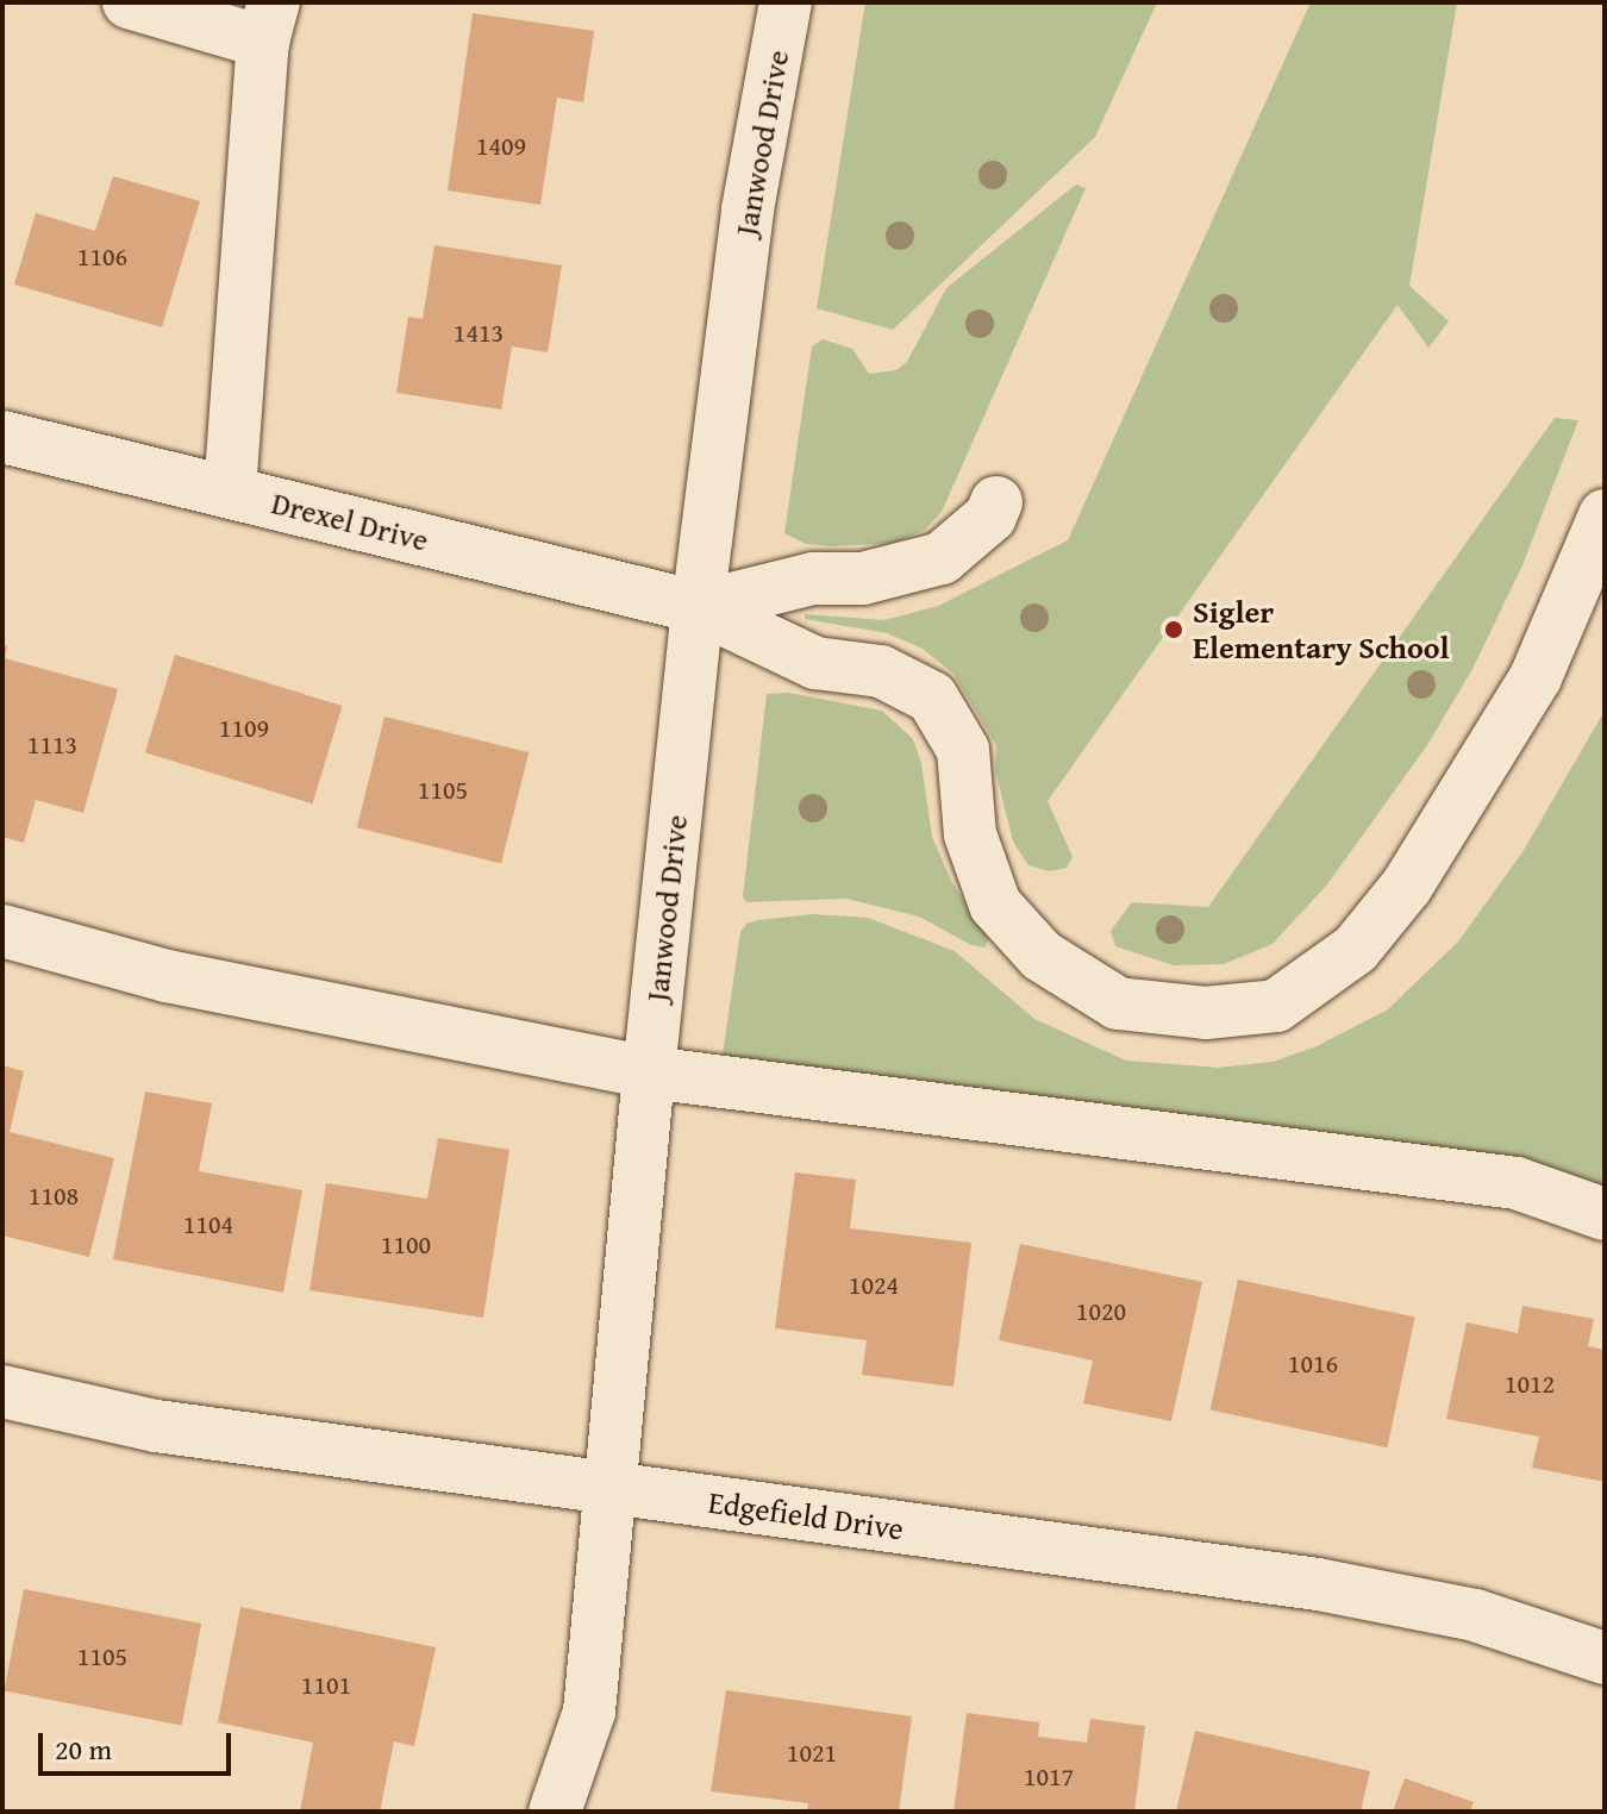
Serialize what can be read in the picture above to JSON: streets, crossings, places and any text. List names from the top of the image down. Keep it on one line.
{"streets":{"street":["Janwood Drive","Drexel Drive","Edgefield Drive"]},"crossings":[["Janwood Drive","Drexel Drive"],["Janwood Drive","Edgefield Drive"]],"places":["Sigler Elementary School"],"house_numbers":["1409","1106","1413","1109","1113","1105","1108","1104","1100","1024","1020","1016","1012","1105","1101","1021","1017"],"scale_bar":"20 m"}
